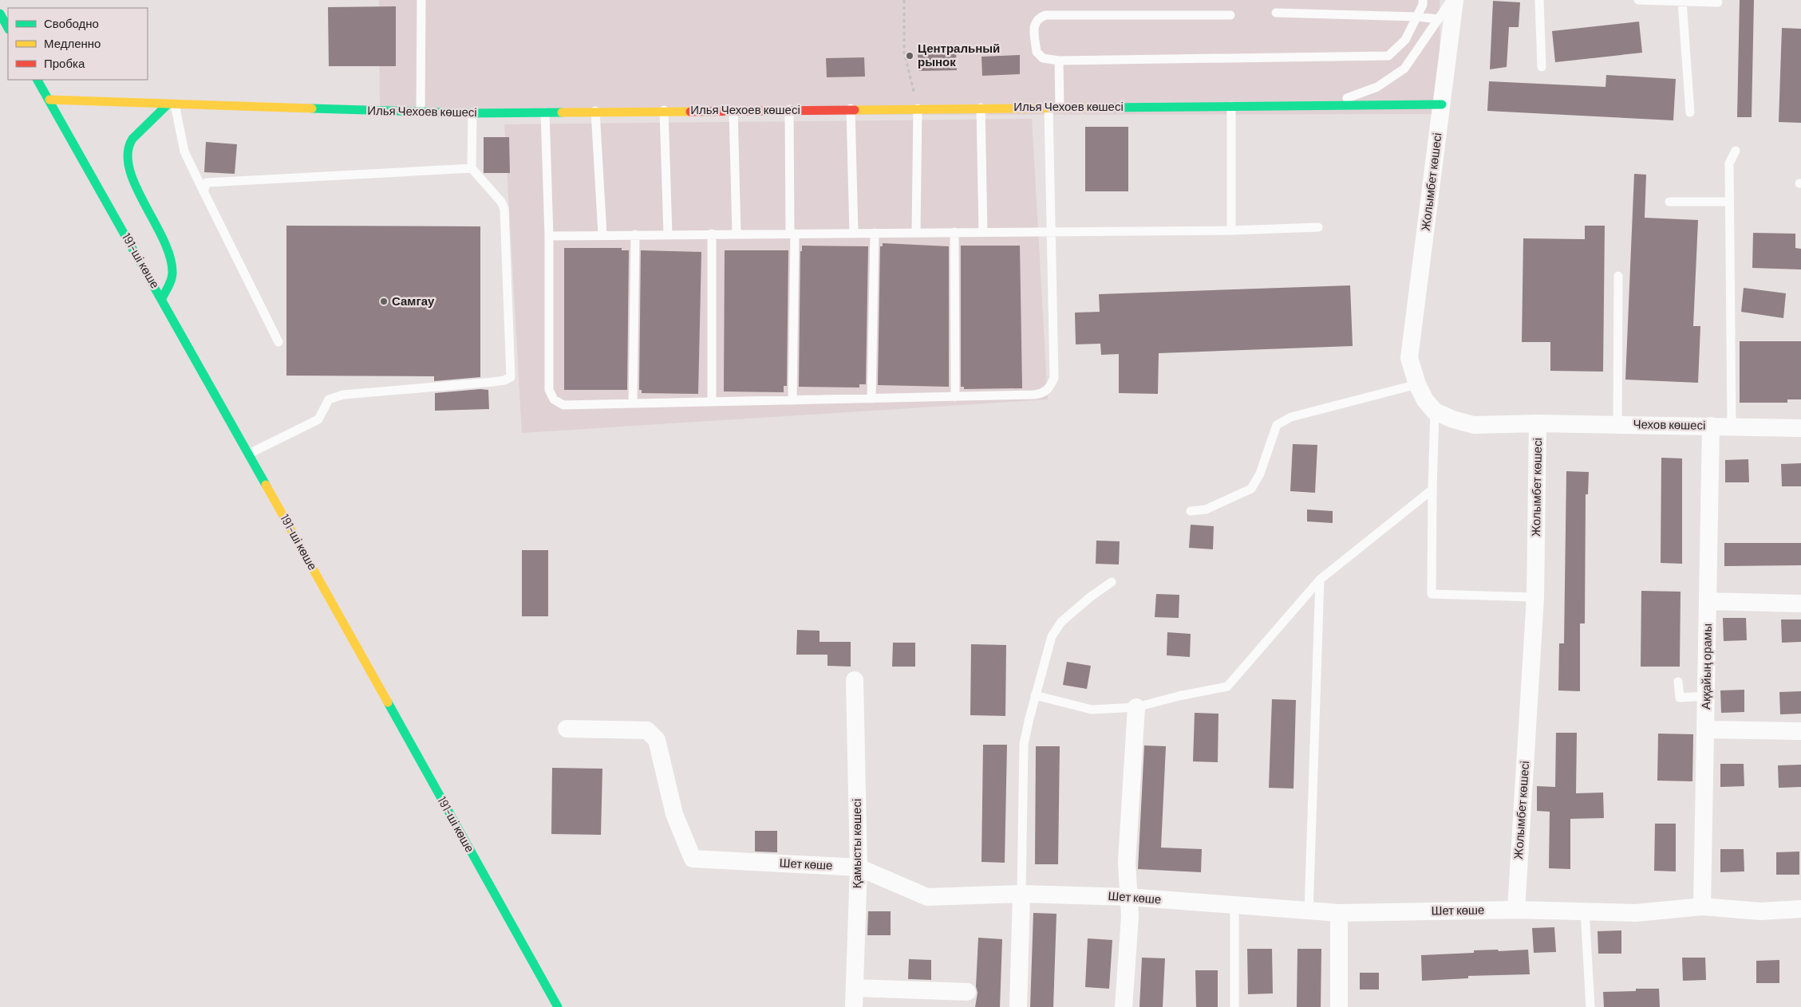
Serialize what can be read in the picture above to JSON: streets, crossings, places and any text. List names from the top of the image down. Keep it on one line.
{"streets":{"street":["Илья Чехоев көшесі","Жолымбет көшесі","191-ші көше","Чехов көшесі","Аққайың орамы","Қамысты көшесі","Шет көше"]},"crossings":[["Илья Чехоев көшесі","Жолымбет көшесі"],["Илья Чехоев көшесі","191-ші көше"],["Жолымбет көшесі","Чехов көшесі"],["Жолымбет көшесі","Шет көше"],["Чехов көшесі","Аққайың орамы"],["Аққайың орамы","Шет көше"],["Қамысты көшесі","Шет көше"]],"places":["Центральный рынок","Самгау"],"legend":["Свободно","Медленно","Пробка"]}
